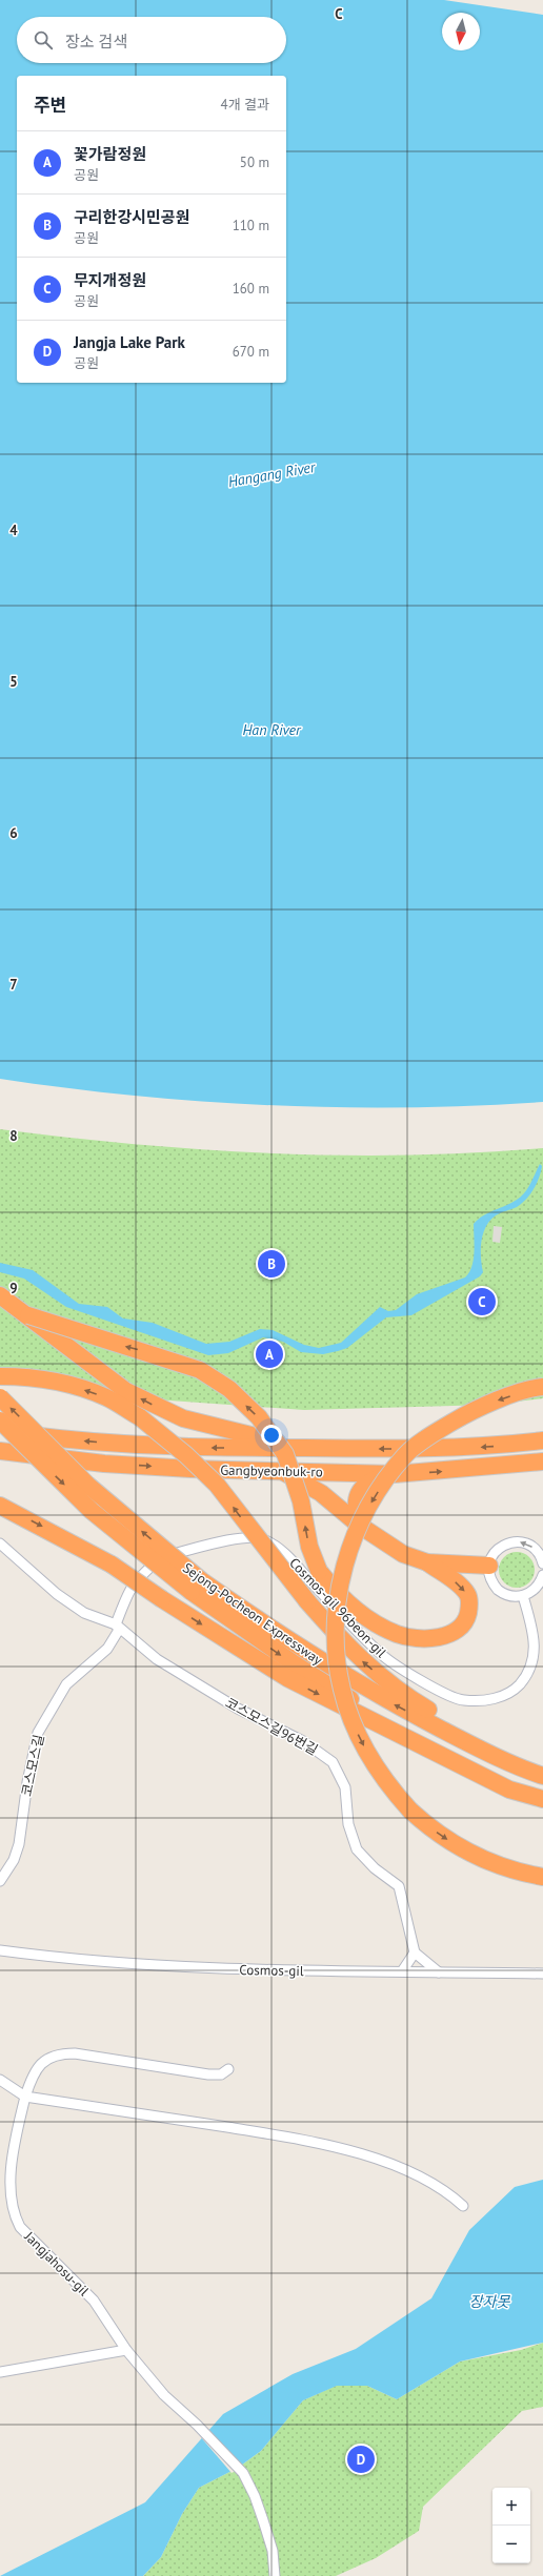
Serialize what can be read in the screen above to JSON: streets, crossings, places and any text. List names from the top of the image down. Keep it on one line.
{"streets":{"highway":["Gangbyeonbuk-ro","Sejong-Pocheon Expressway"],"street":["Cosmos-gil 96beon-gil","코스모스길96번길","코스모스길","Cosmos-gil","Jangjahosu-gil"]},"crossings":[["Cosmos-gil 96beon-gil","코스모스길96번길"],["Cosmos-gil 96beon-gil","코스모스길"],["코스모스길96번길","코스모스길"]],"water":["Hangang River","Han River","장자못"],"north":"bottom","page":{"search":"장소 검색","heading":["주변","4개 결과"],"list":[{"mark":"A","name":"꽃가람정원","note":"공원","value":"50 m"},{"mark":"B","name":"구리한강시민공원","note":"공원","value":"110 m"},{"mark":"C","name":"무지개정원","note":"공원","value":"160 m"},{"mark":"D","name":"Jangja Lake Park","note":"공원","value":"670 m"}],"pins":["B","C","A","D"],"map_buttons":["+","−"]},"grid":{"columns":["C"],"rows":["4","5","6","7","8","9"]}}
